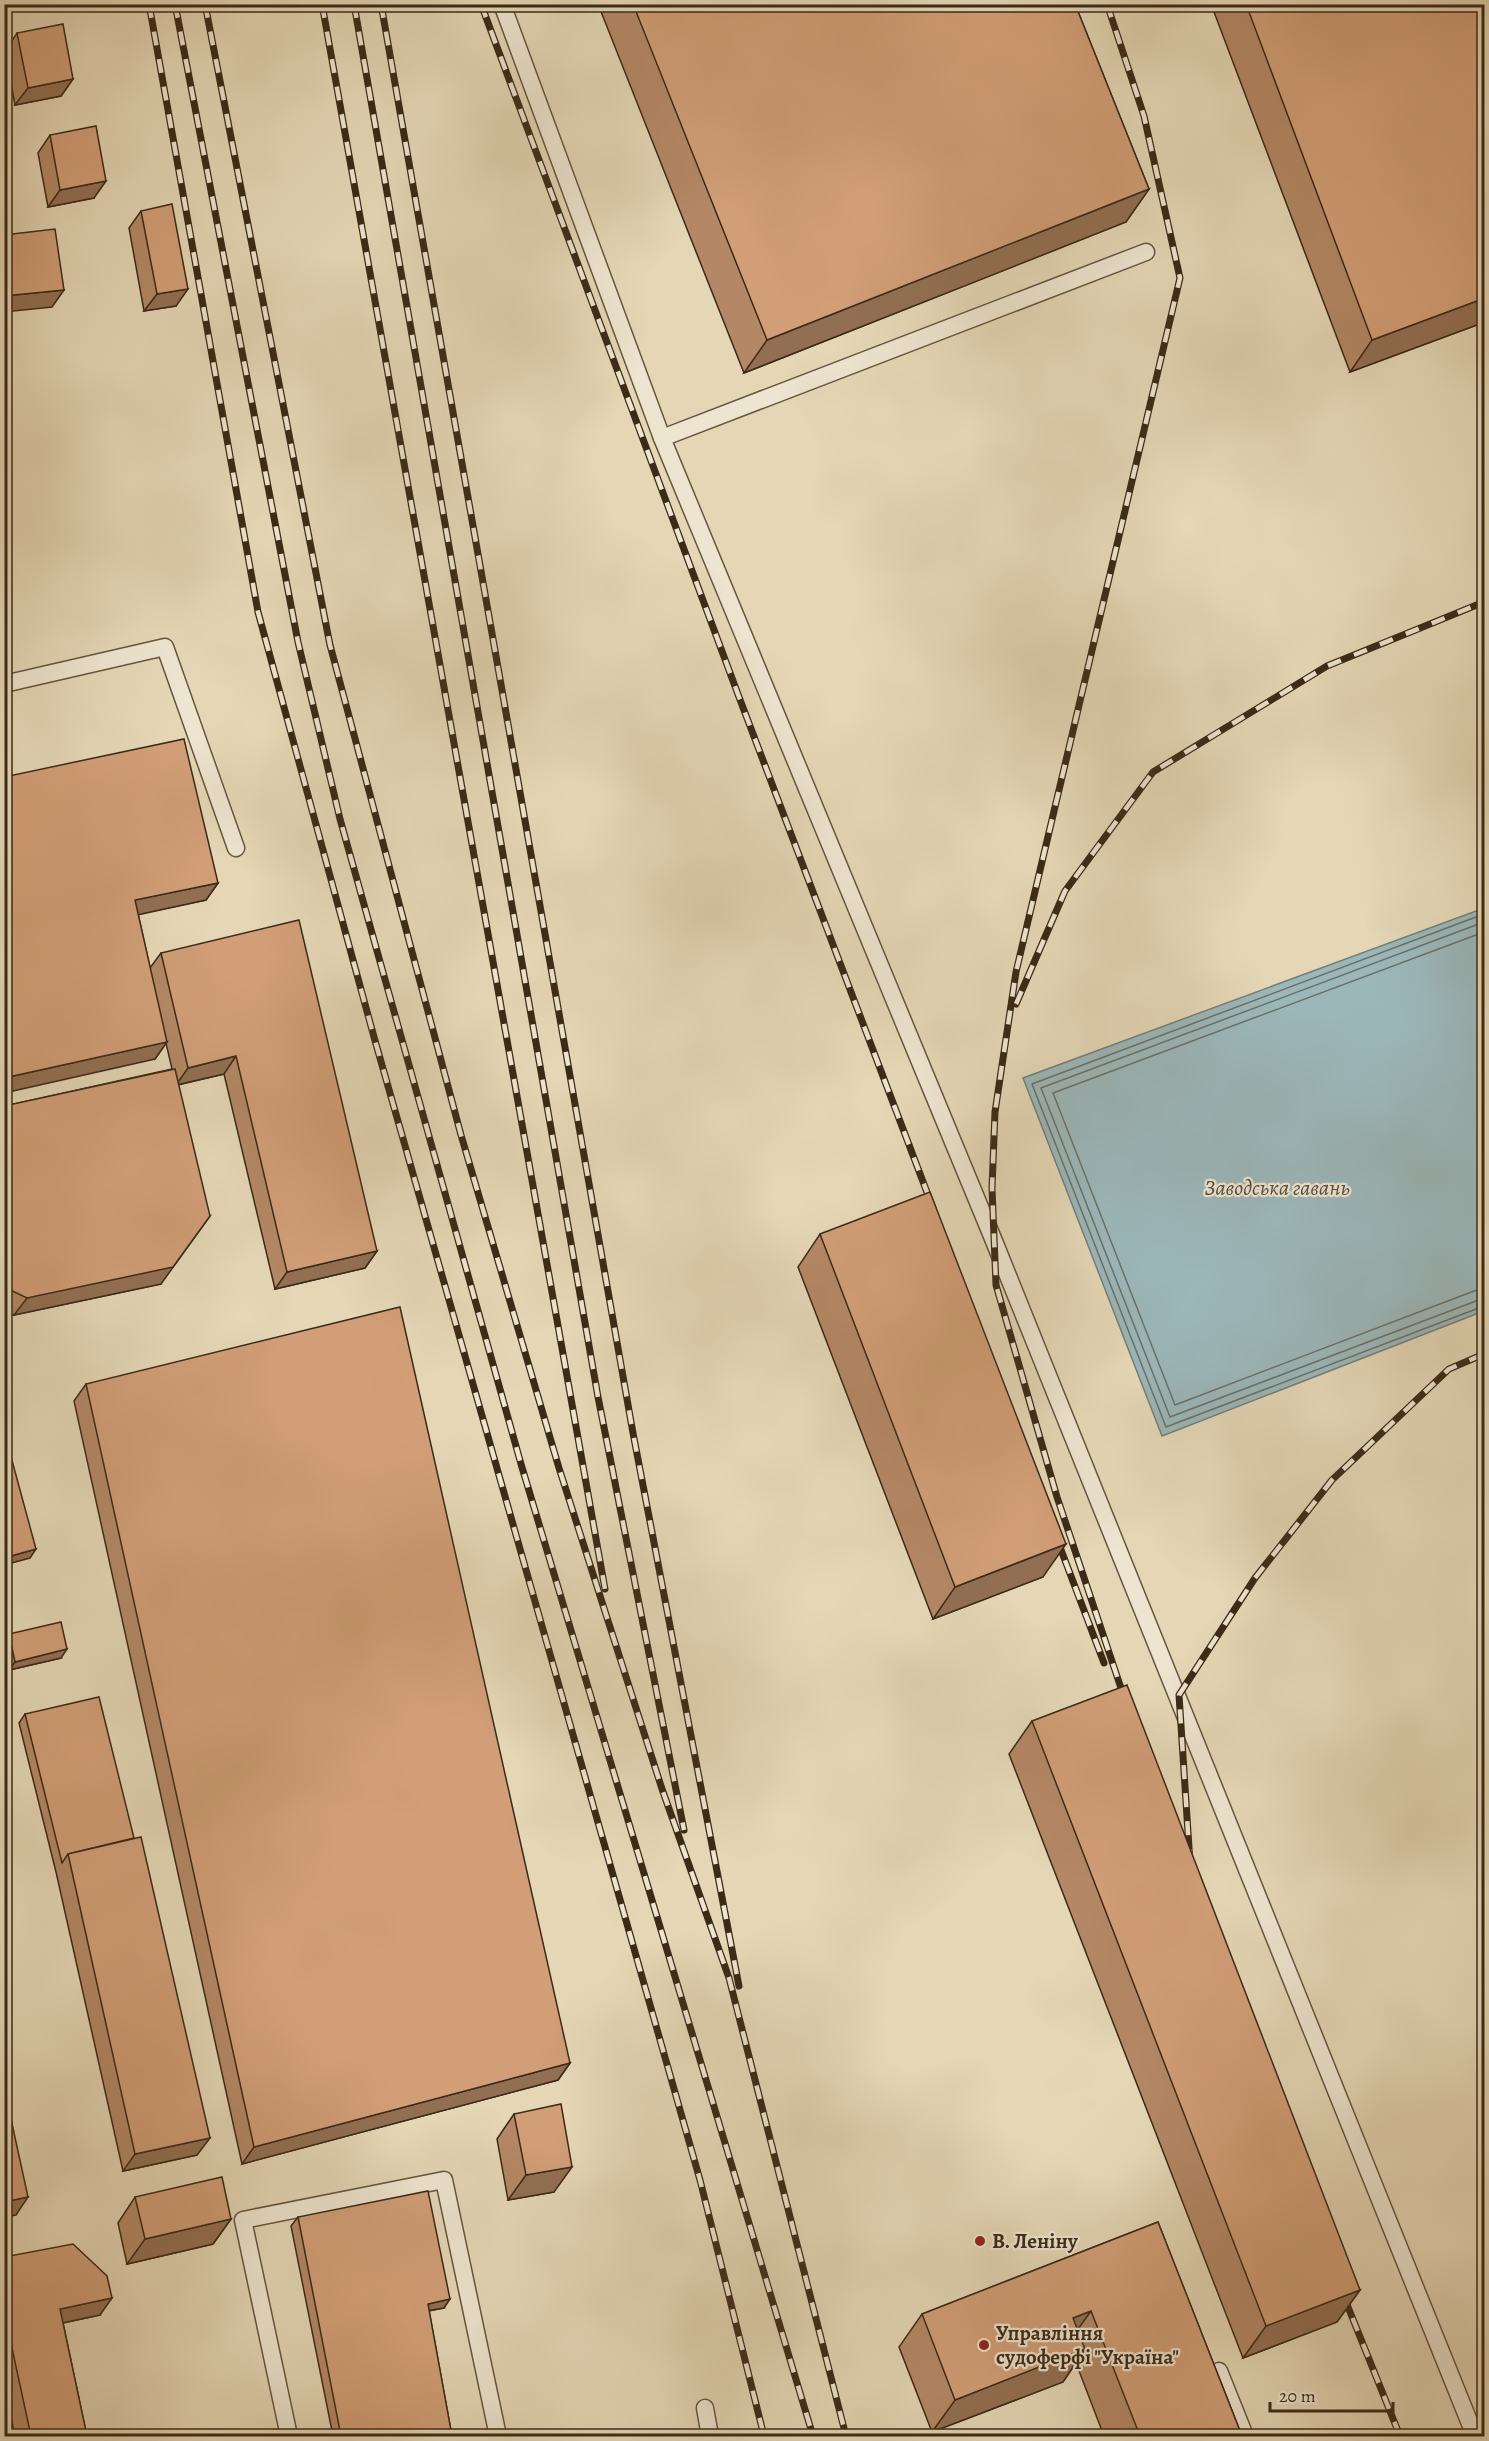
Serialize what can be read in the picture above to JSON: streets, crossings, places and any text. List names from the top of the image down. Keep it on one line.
{"water":["Заводська гавань"],"places":["В. Леніну","Управління судоферфі \"Україна\""],"scale_bar":"20 m"}
